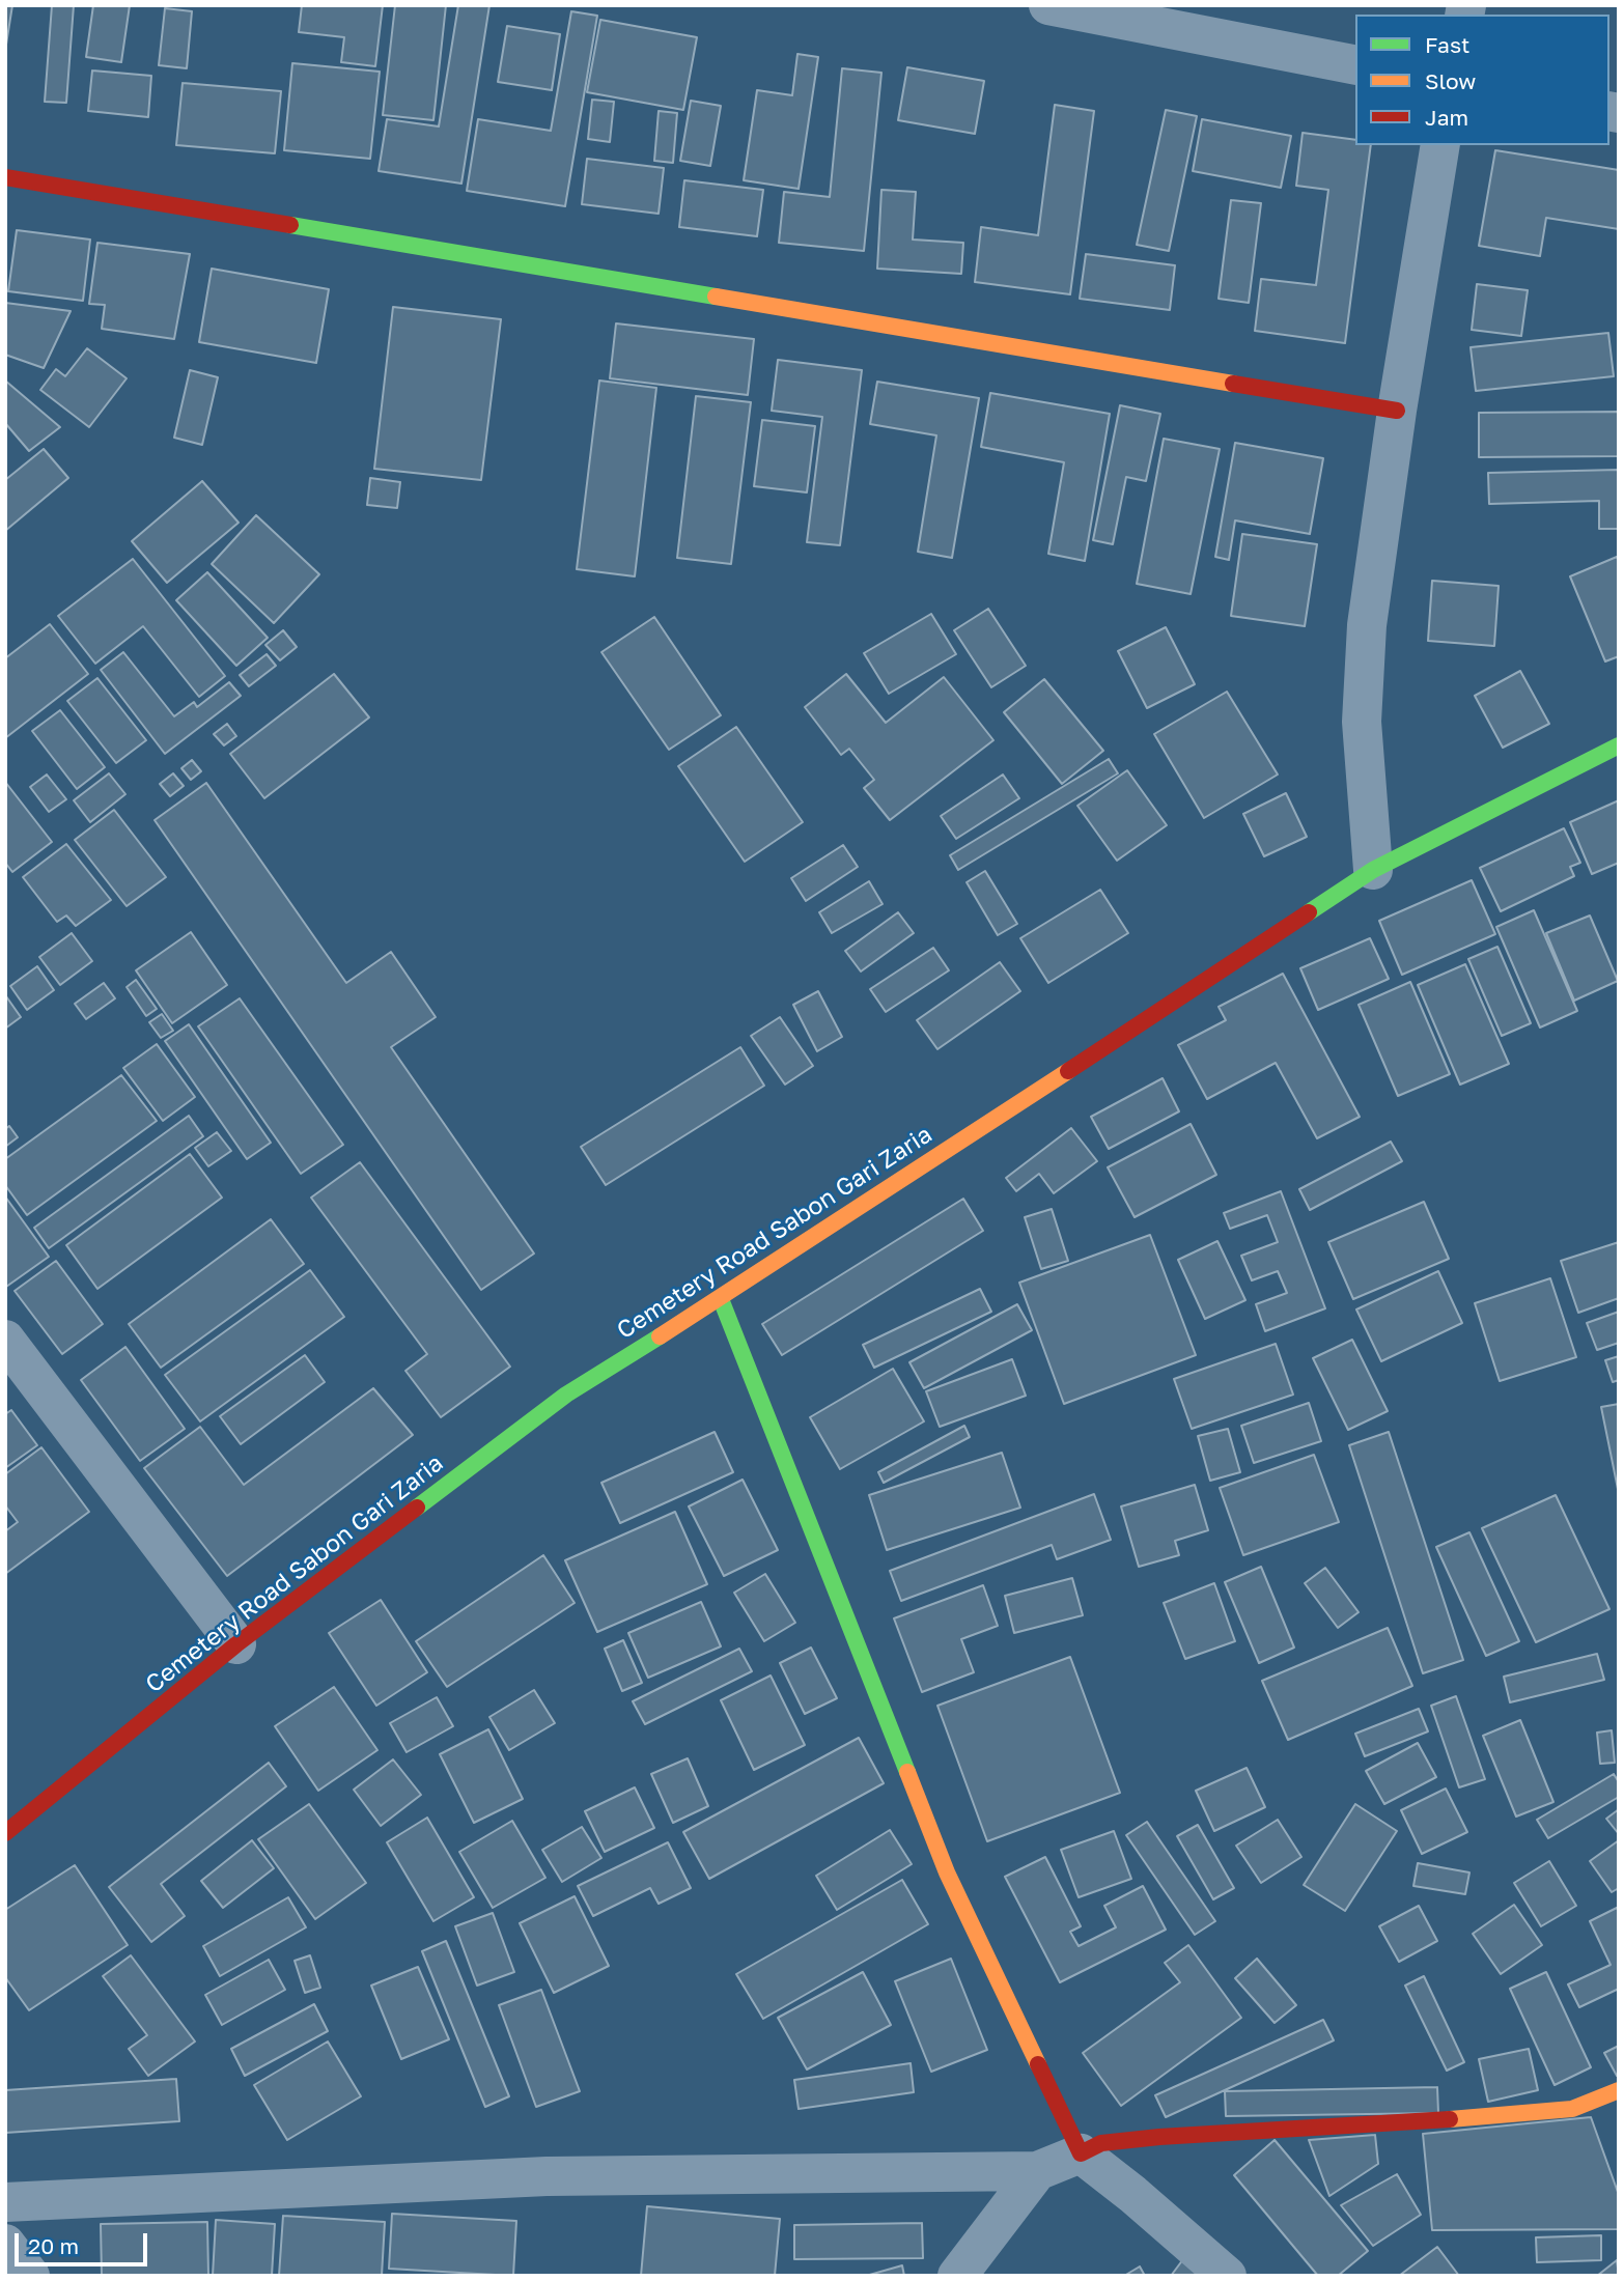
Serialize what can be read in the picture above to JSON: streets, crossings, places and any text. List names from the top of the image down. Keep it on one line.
{"streets":{"street":["Cemetery Road Sabon Gari Zaria"]},"legend":["Fast","Slow","Jam"],"scale_bar":"20 m"}
